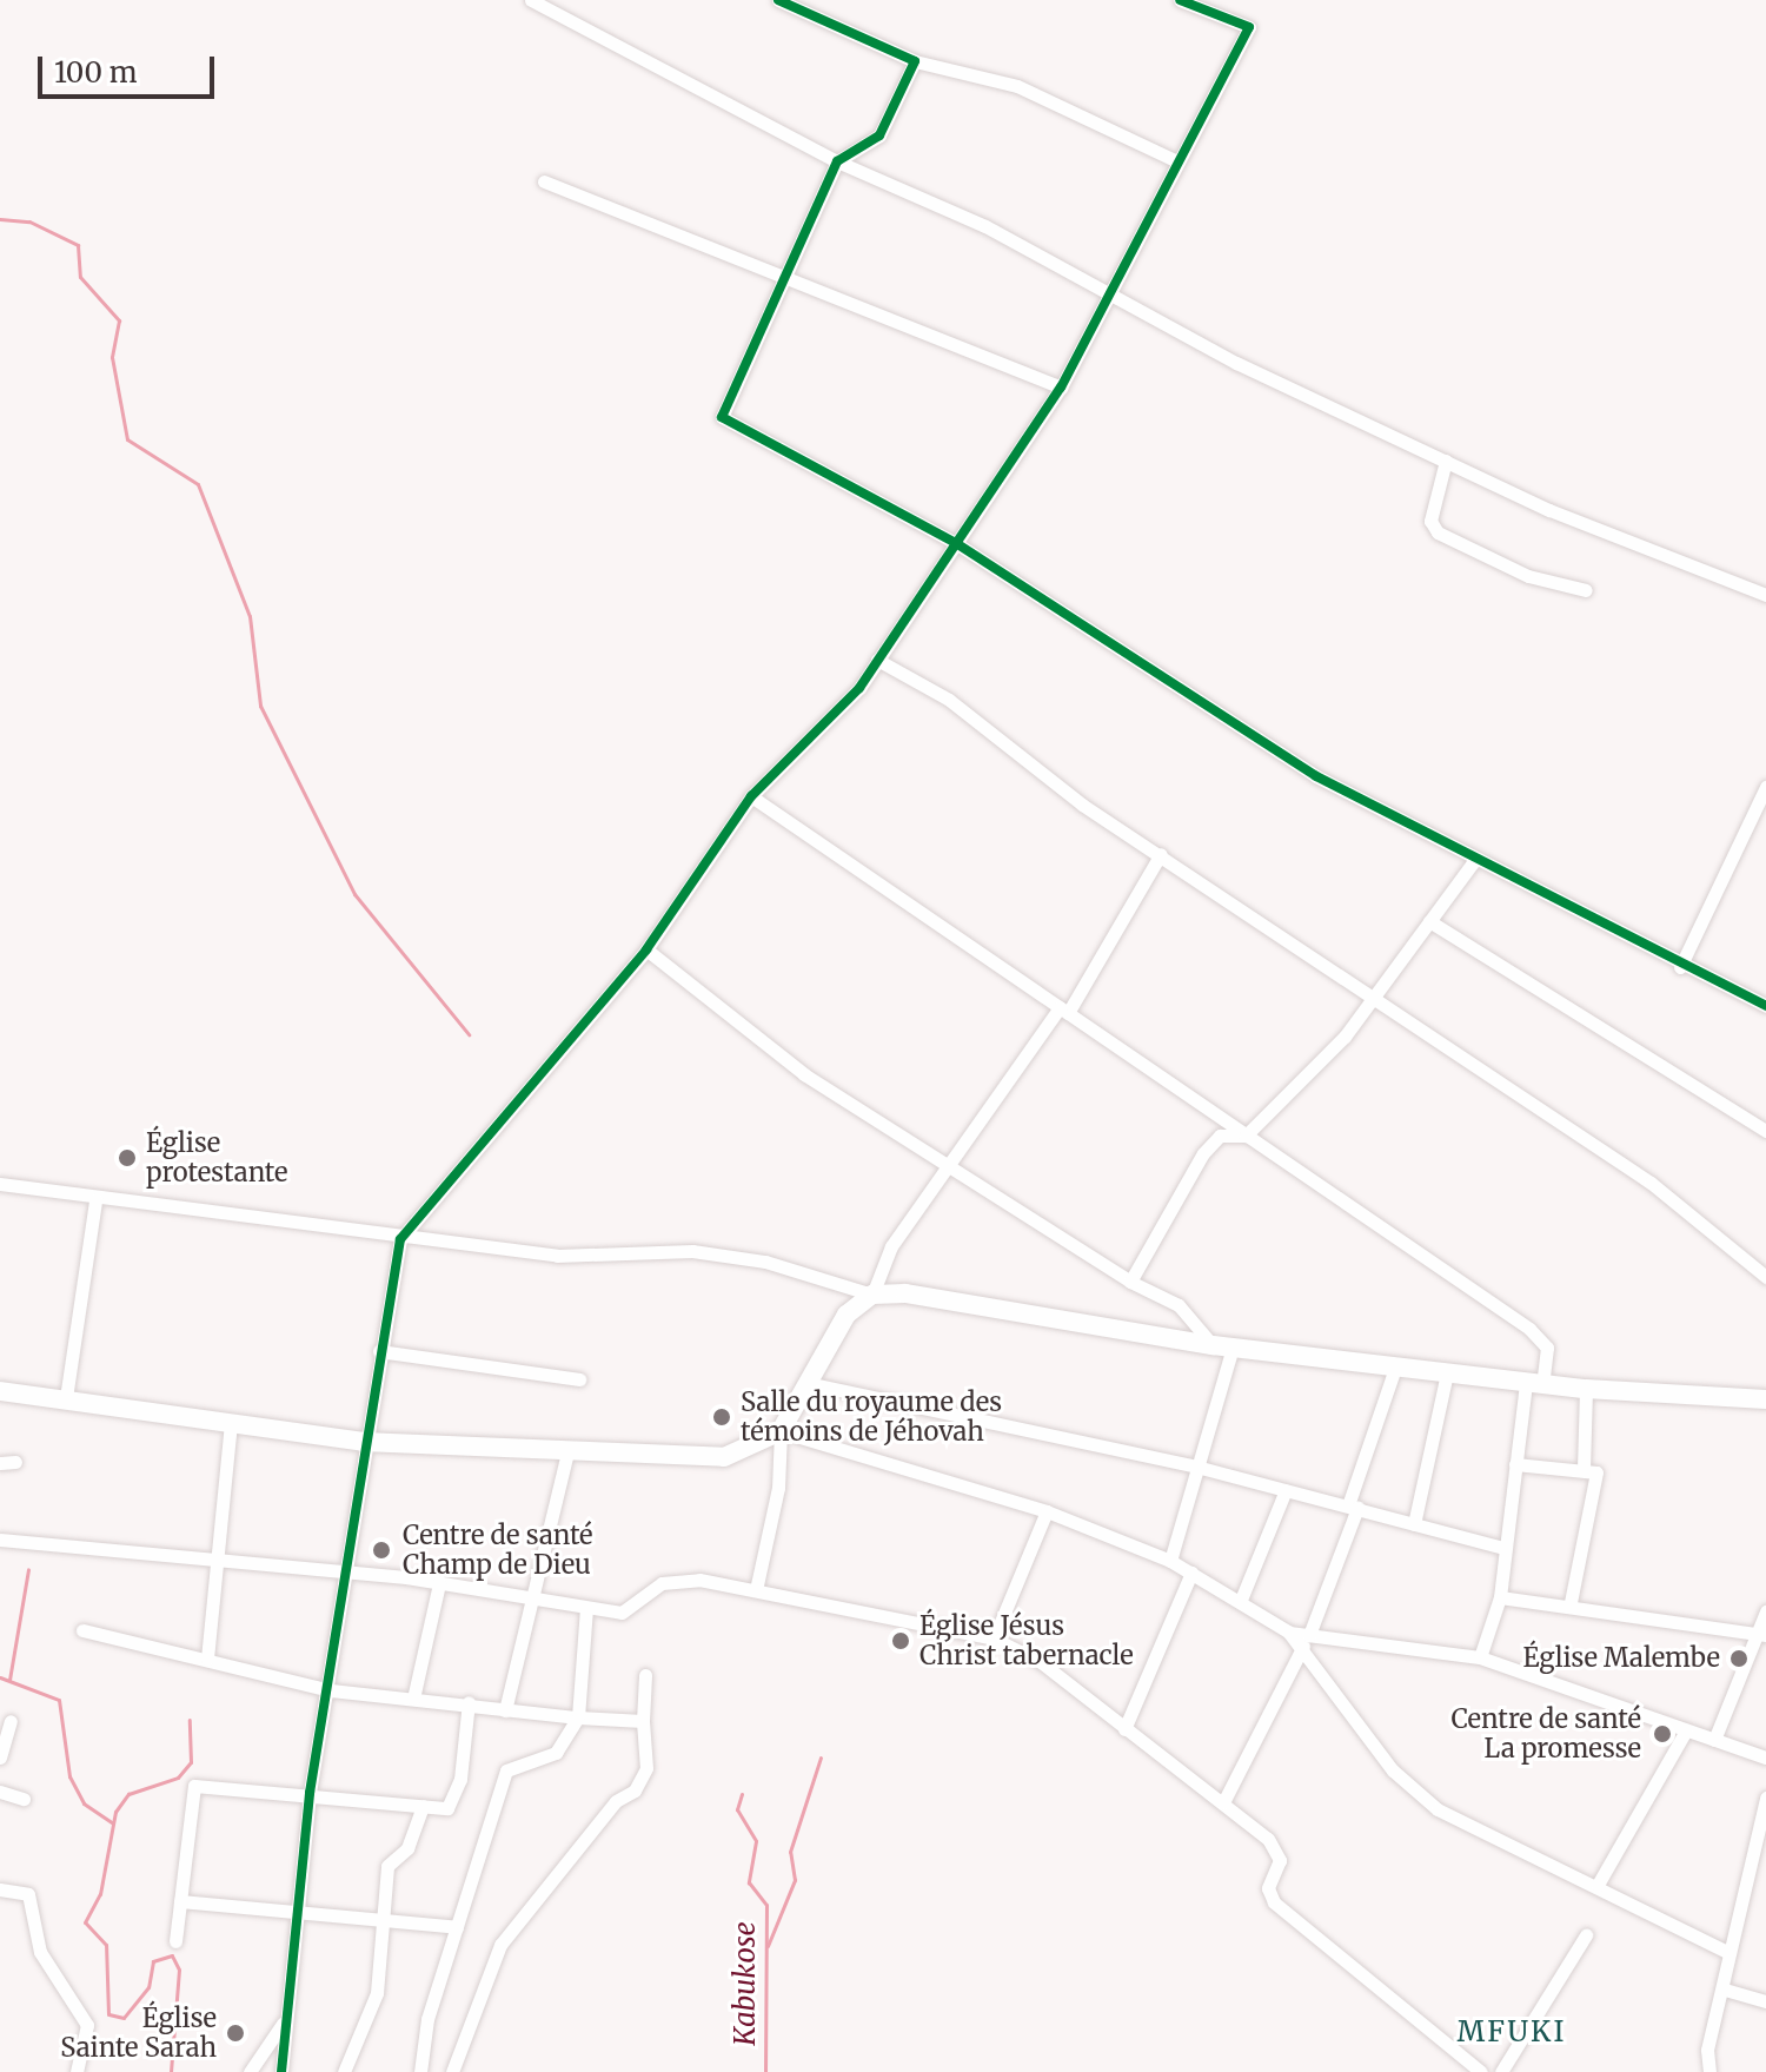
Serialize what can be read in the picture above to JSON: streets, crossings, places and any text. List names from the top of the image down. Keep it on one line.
{"districts":["MFUKI"],"water":["Kabukose"],"places":["Église protestante","Salle du royaume des témoins de Jéhovah","Centre de santé Champ de Dieu","Église Jésus Christ tabernacle","Église Malembe","Centre de santé La promesse","Église Sainte Sarah"],"scale_bar":"100 m"}
